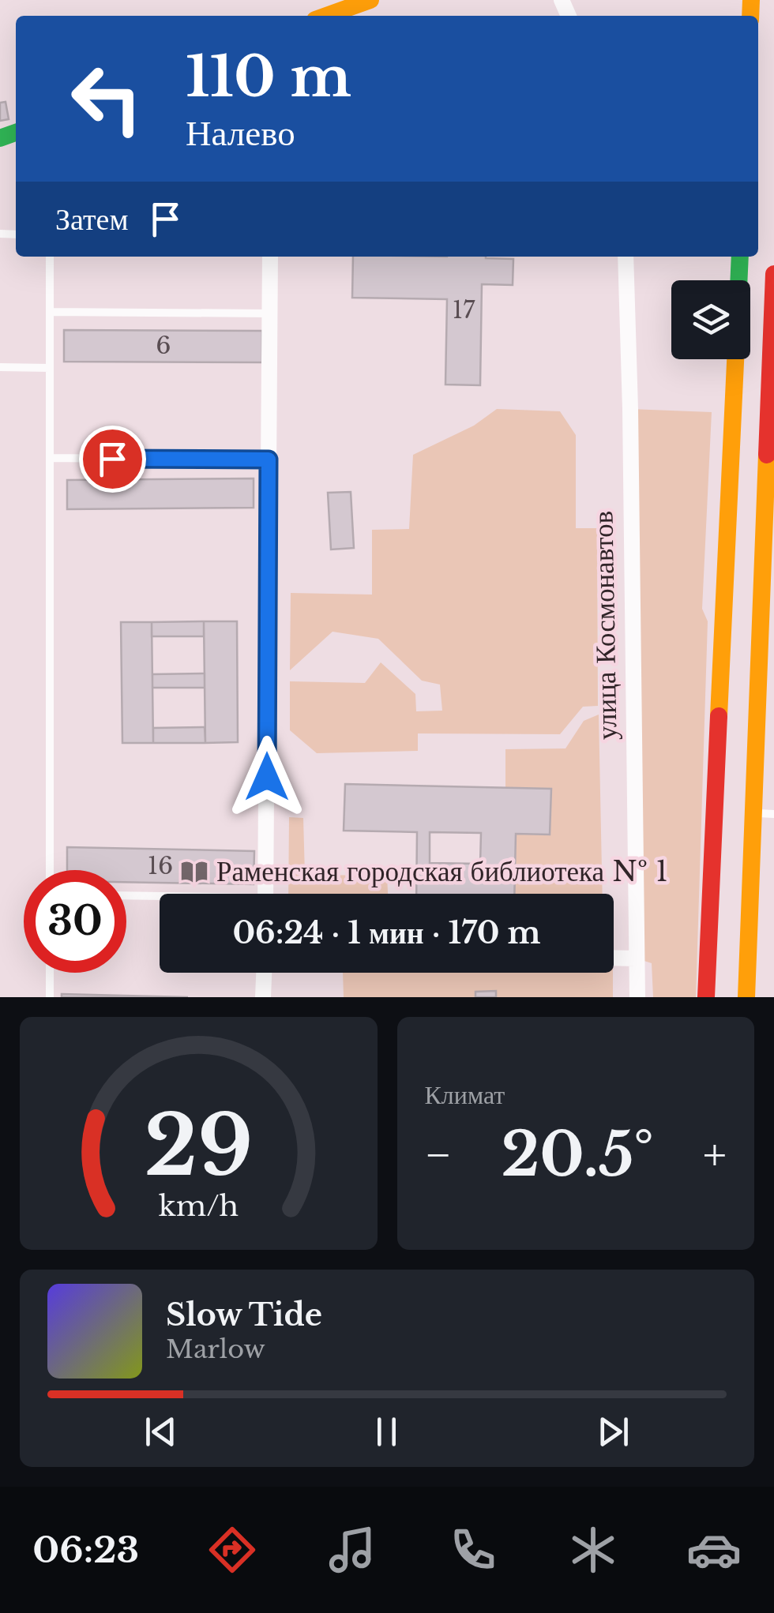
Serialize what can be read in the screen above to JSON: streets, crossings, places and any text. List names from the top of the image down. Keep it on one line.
{"streets":{"street":["улица Космонавтов"]},"places":{"library":["Раменская городская библиотека № 1"]},"house_numbers":["17","6","16"],"page":{"turn":["110 m","Налево"],"then":"Затем","limit":"30","trip":"06:24 · 1 мин · 170 m","tile":"Климат","heat":["−","20.5°","+"],"song":["Slow Tide","Marlow"],"tabs":"06:23","gauge":["29","km/h"]}}
